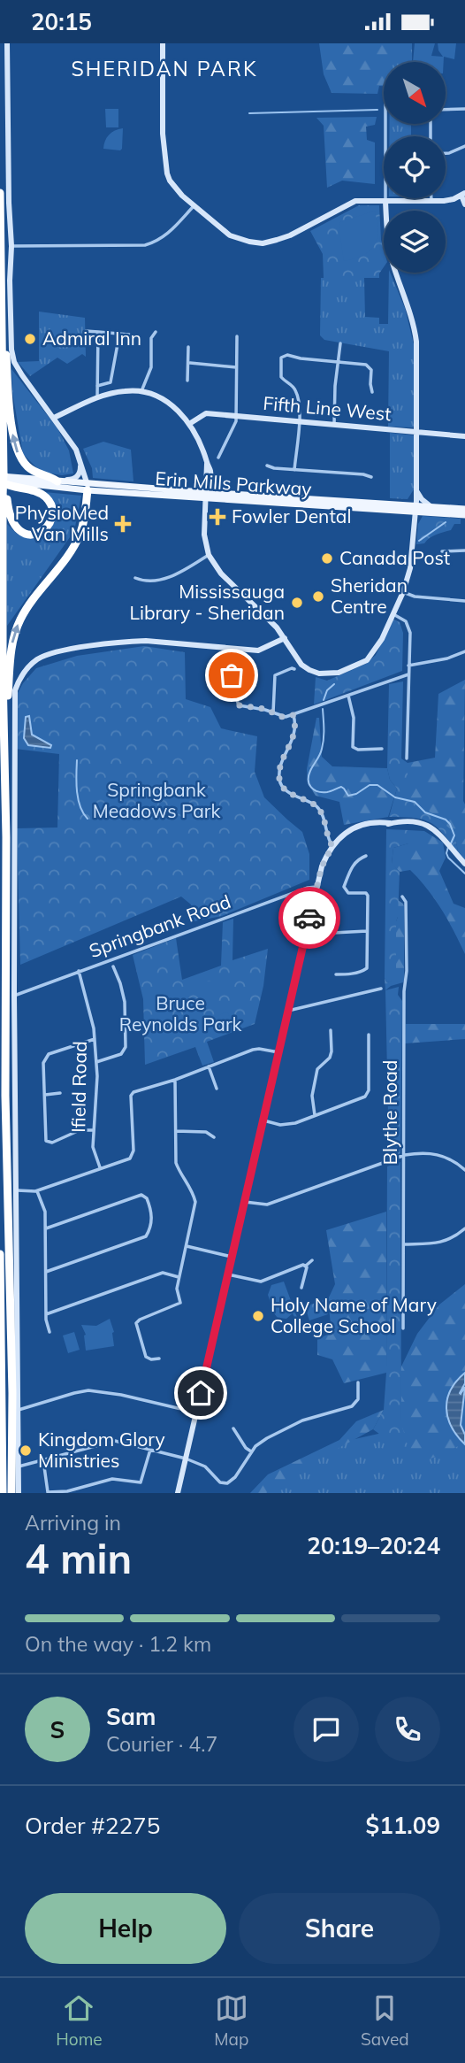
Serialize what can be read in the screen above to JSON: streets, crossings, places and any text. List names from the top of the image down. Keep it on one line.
{"streets":{"main road":["Erin Mills Parkway"],"street":["Fifth Line West","Springbank Road","Ifield Road","Blythe Road"]},"crossings":[["Springbank Road","Ifield Road"]],"districts":["SHERIDAN PARK"],"parks":["Springbank Meadows Park","Bruce Reynolds Park"],"places":{"other":["Admiral Inn","Canada Post","Sheridan Centre","Mississauga Library - Sheridan","Holy Name of Mary College School","Kingdom Glory Ministries"],"health":["Fowler Dental","PhysioMed Van Mills"]},"north":"bottom right","page":{"status":"20:15","heading":["4 min","Arriving in","20:19–20:24"],"panel":["Sam","Courier · 4.7","Order #2275","$11.09"],"bar":"On the way · 1.2 km","round":"S","buttons":["Help","Share"],"tabs":["Home","Map","Saved"]}}
